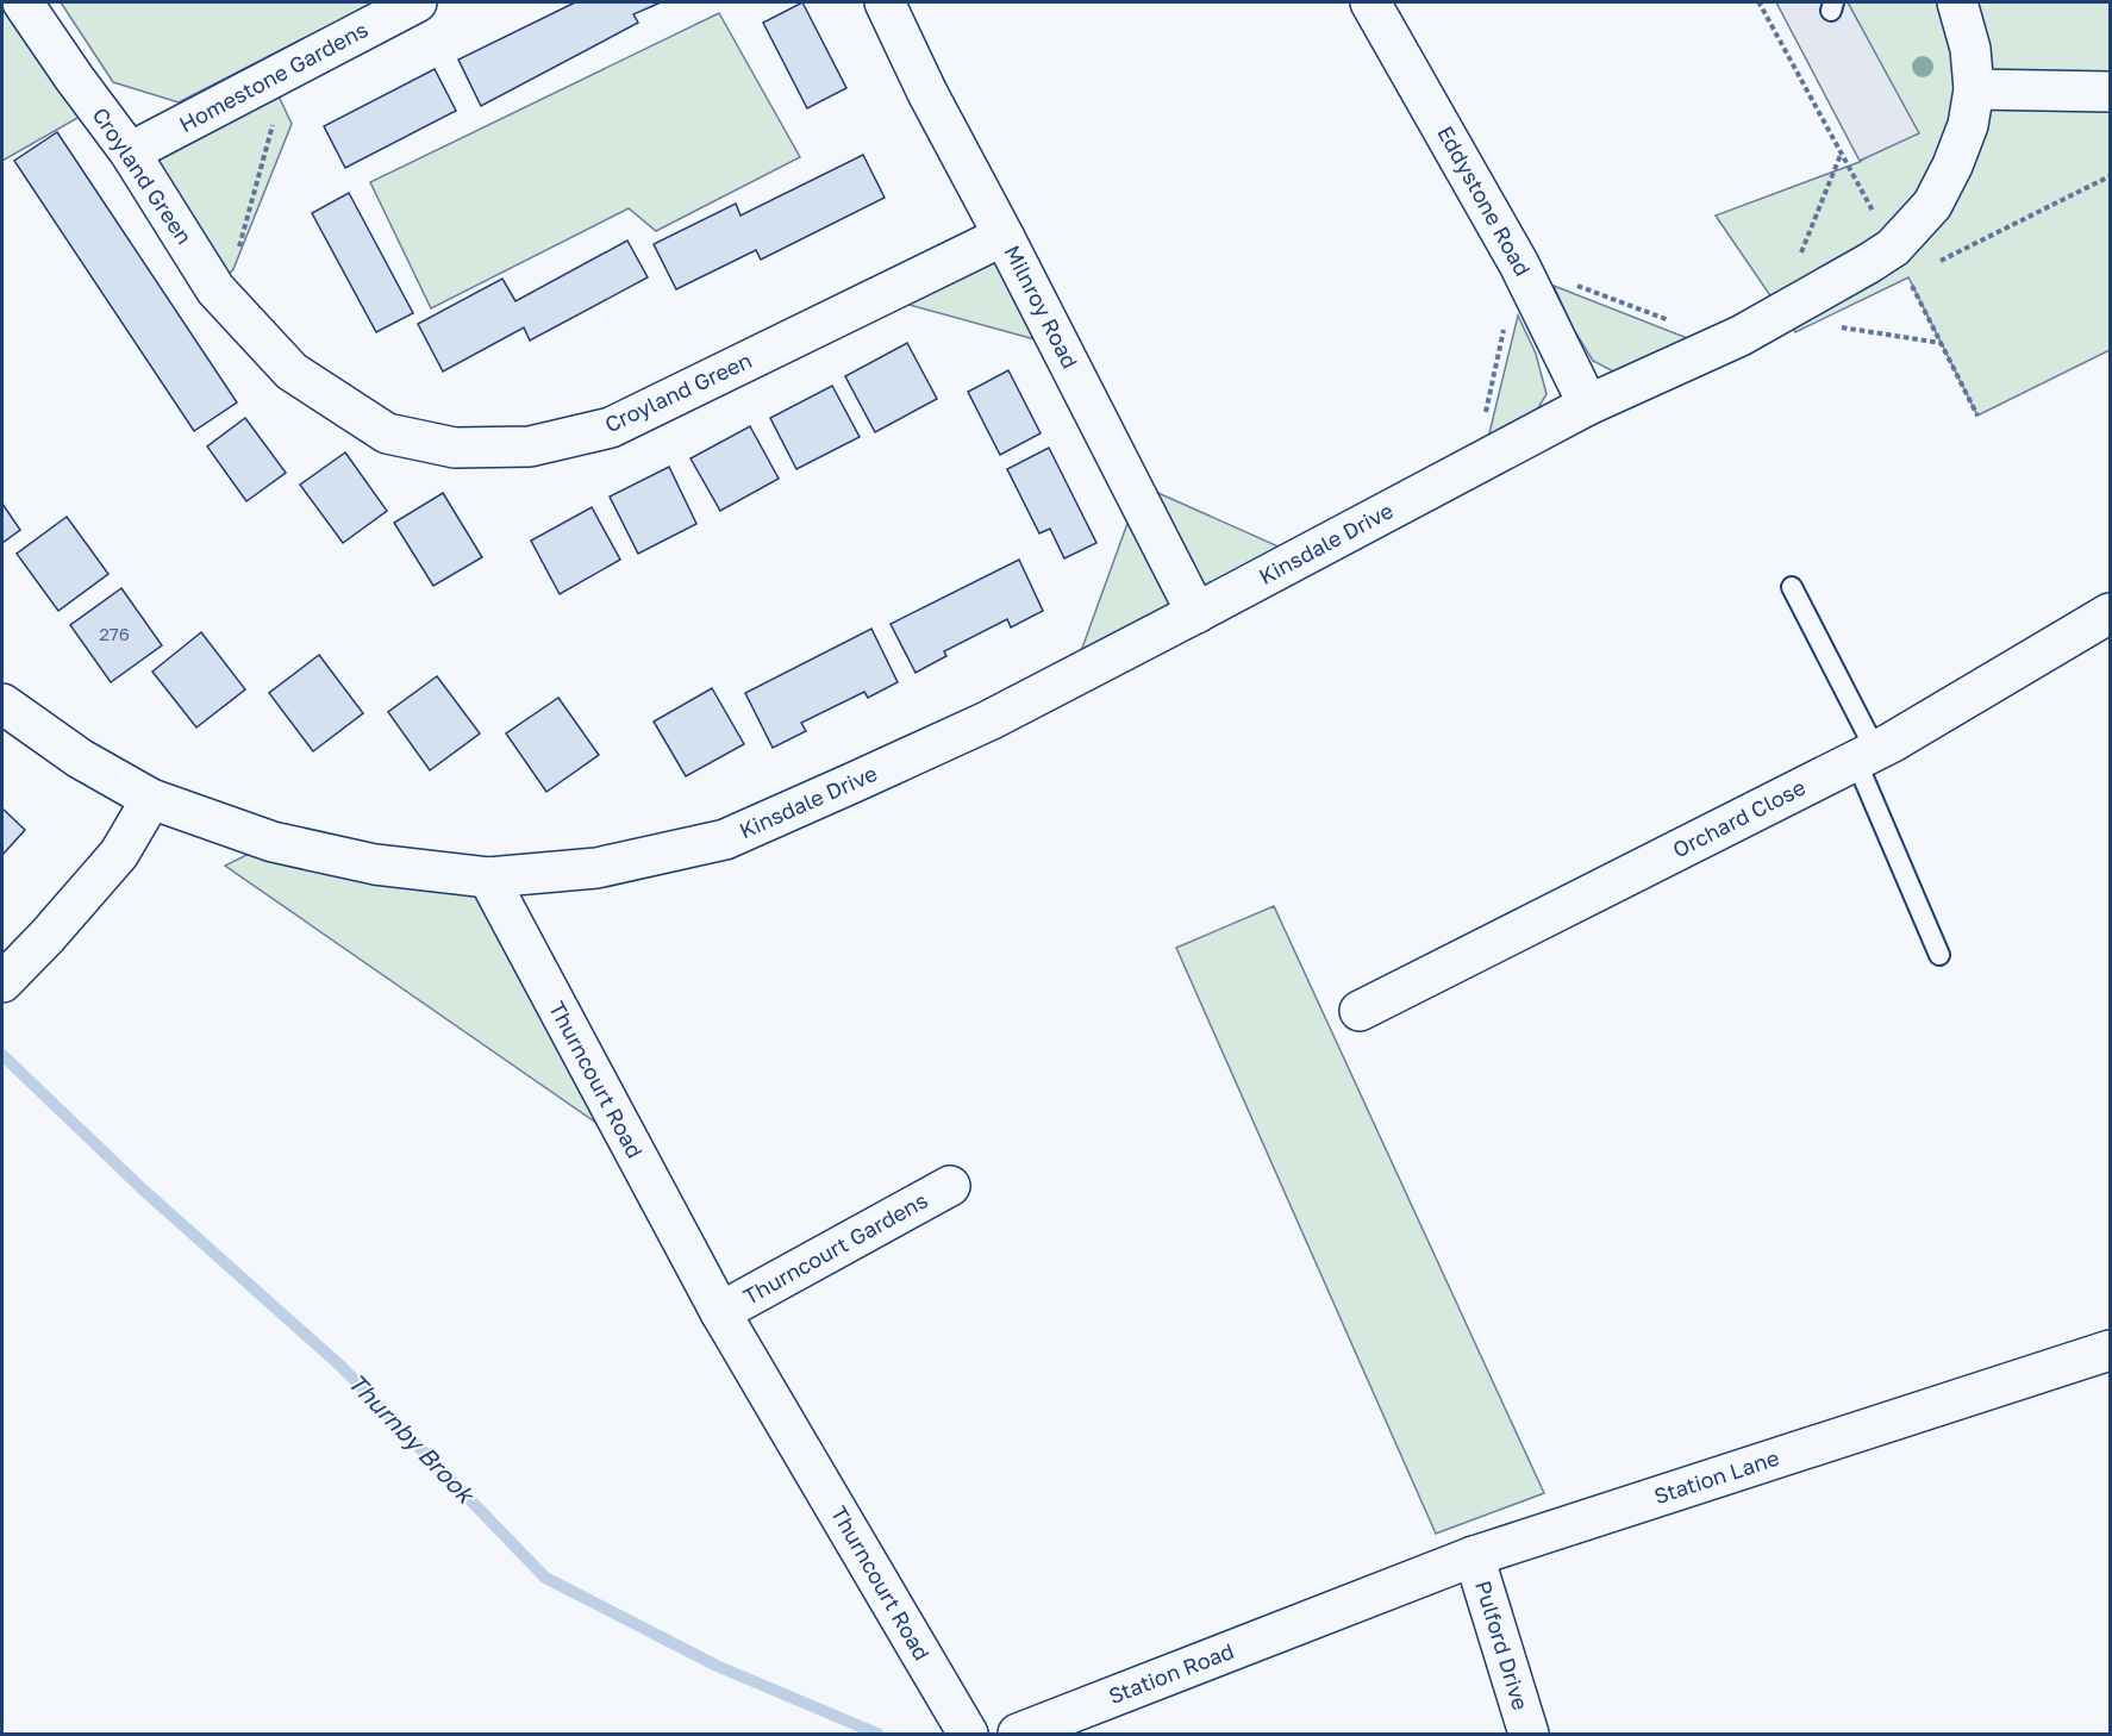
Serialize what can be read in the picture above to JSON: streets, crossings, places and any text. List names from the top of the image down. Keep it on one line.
{"streets":{"street":["Homestone Gardens","Croyland Green","Eddystone Road","Milnroy Road","Kinsdale Drive","Orchard Close","Thurncourt Road","Thurncourt Gardens","Station Lane","Pulford Drive","Station Road"]},"crossings":[["Homestone Gardens","Croyland Green"],["Croyland Green","Milnroy Road"],["Eddystone Road","Kinsdale Drive"],["Milnroy Road","Kinsdale Drive"],["Kinsdale Drive","Thurncourt Road"],["Thurncourt Road","Thurncourt Gardens"],["Station Lane","Pulford Drive"],["Station Lane","Station Road"]],"water":["Thurnby Brook"],"house_numbers":["276"]}
